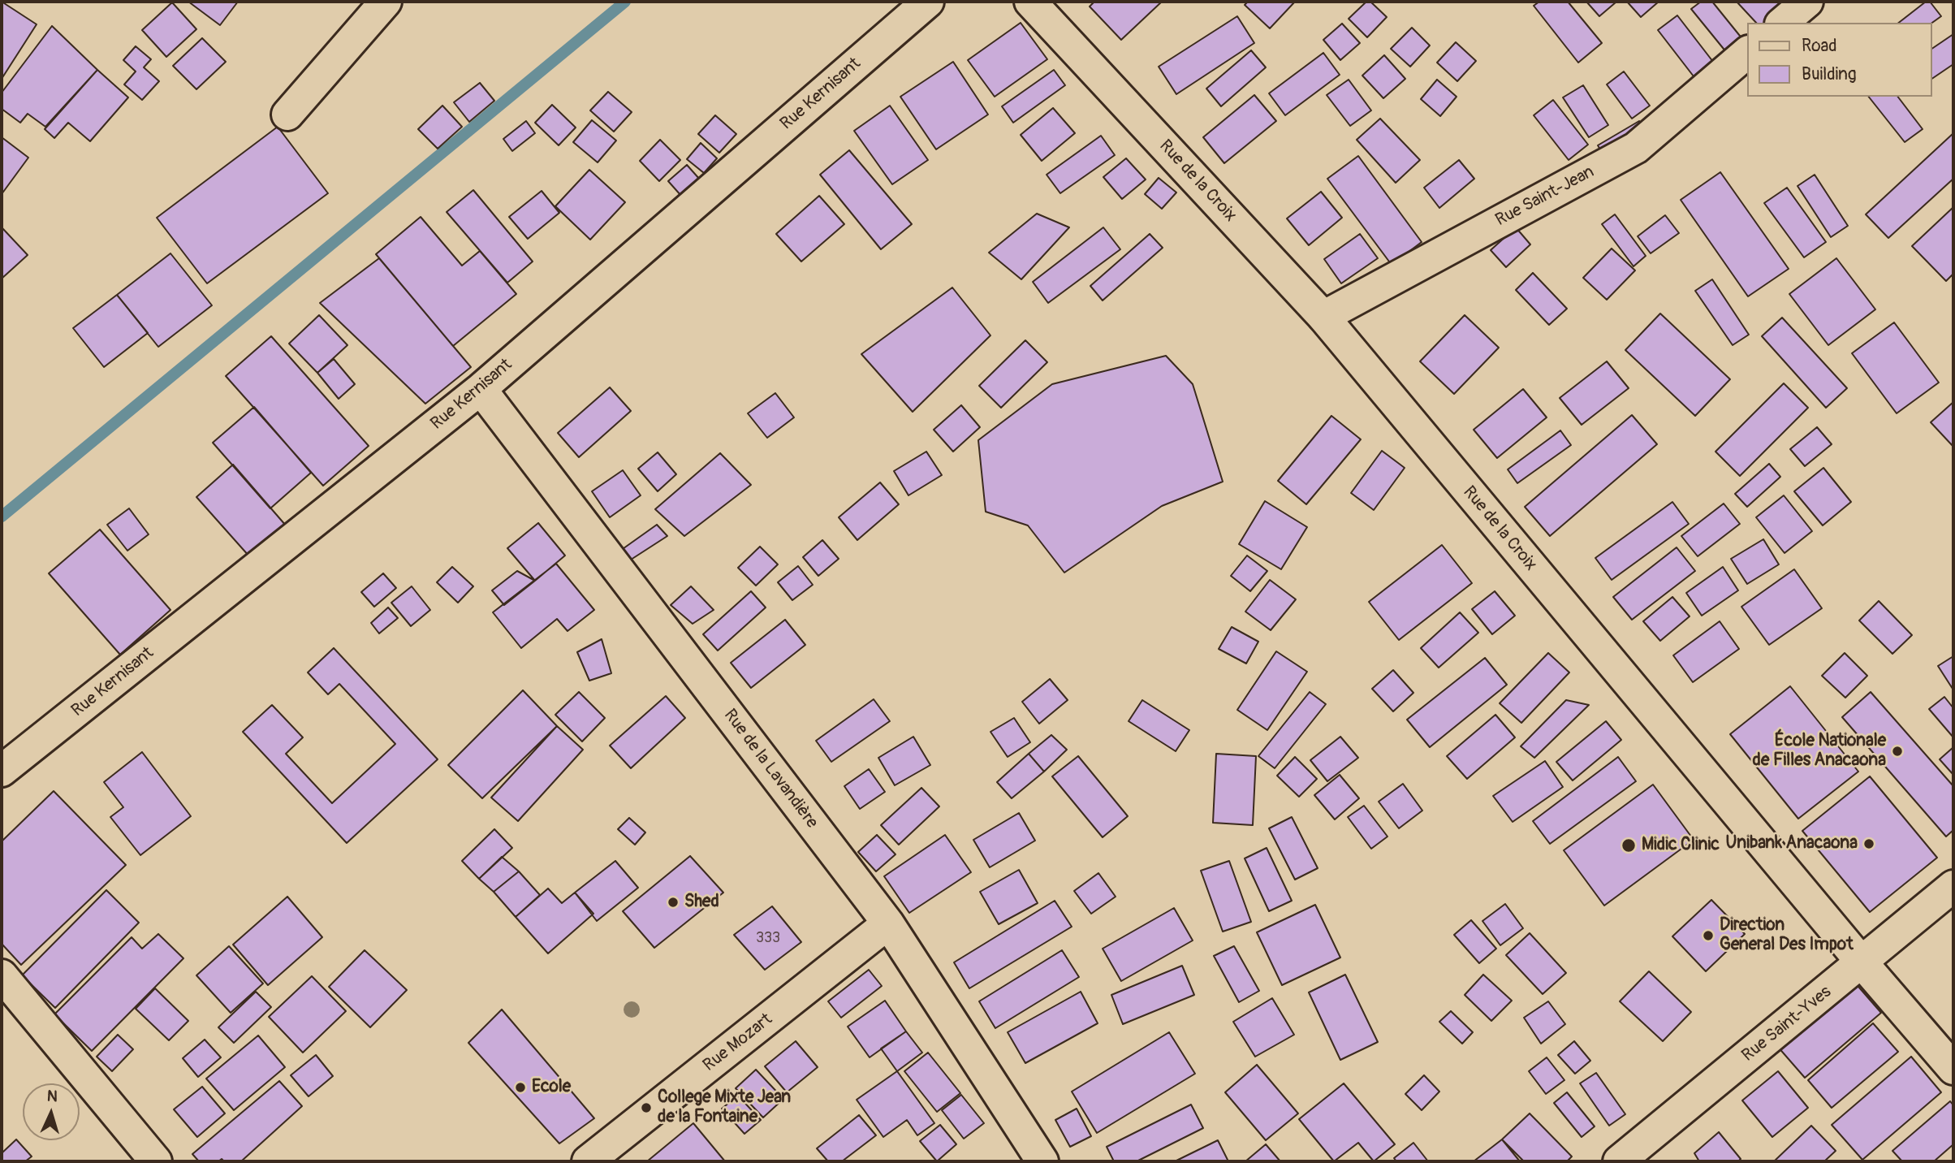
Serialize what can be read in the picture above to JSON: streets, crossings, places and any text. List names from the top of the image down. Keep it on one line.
{"streets":{"street":["Rue Kernisant","Rue de la Croix","Rue Saint-Jean","Rue de la Lavandière","Rue Saint-Yves","Rue Mozart"]},"crossings":[["Rue Kernisant","Rue de la Lavandière"],["Rue de la Croix","Rue Saint-Jean"],["Rue de la Croix","Rue Saint-Yves"],["Rue de la Lavandière","Rue Mozart"]],"places":["École Nationale de Filles Anacaona","Unibank Anacaona","Midic Clinic","Shed","Direction General Des Impot","Ecole","College Mixte Jean de la Fontaine"],"house_numbers":["333"],"legend":["Road","Building"],"north":"top"}
